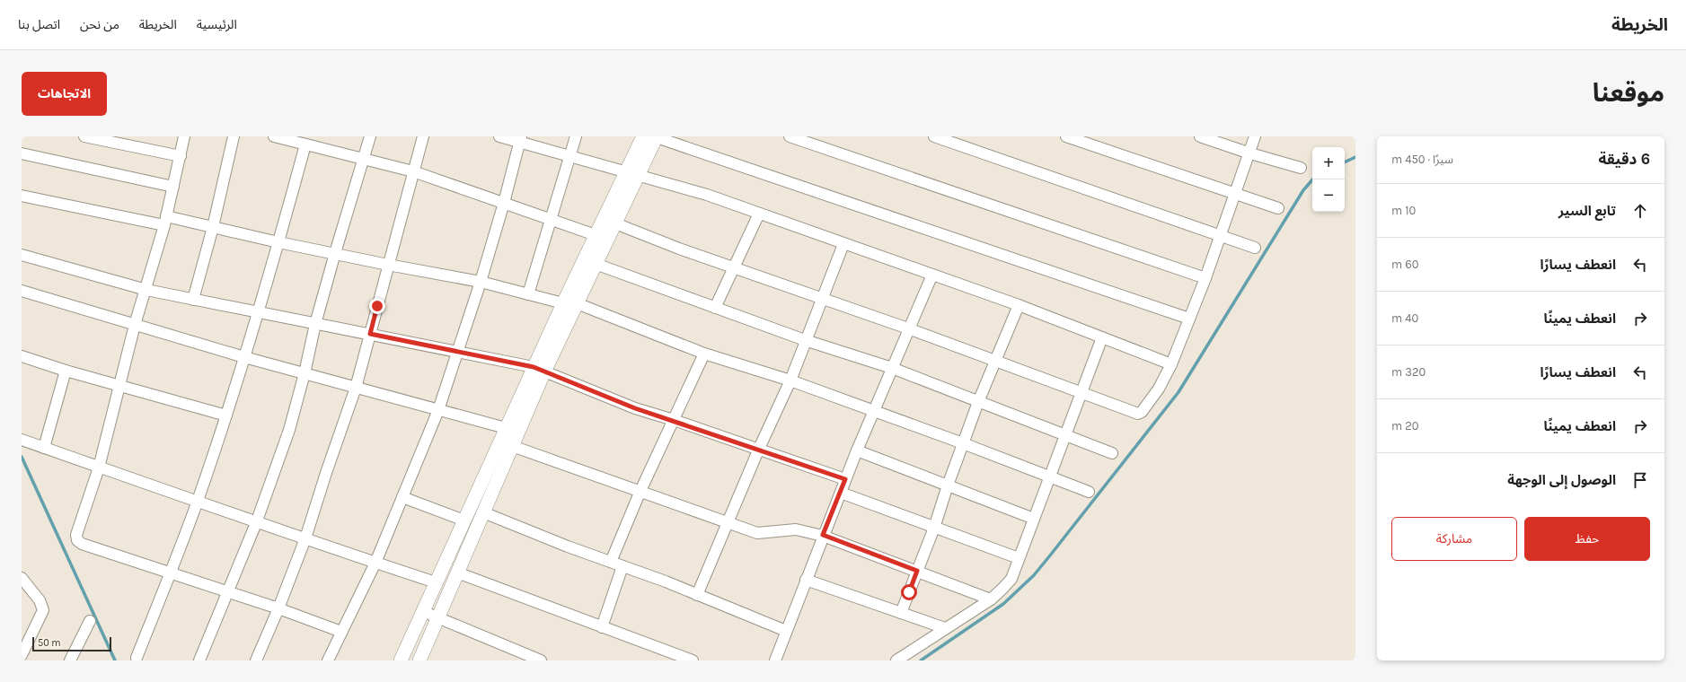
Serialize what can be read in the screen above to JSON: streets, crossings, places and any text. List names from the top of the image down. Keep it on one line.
{"scale_bar":"50 m","page":{"header":"الخريطة","nav":["الرئيسية","الخريطة","من نحن","اتصل بنا"],"title":"موقعنا","buttons":["الاتجاهات",["حفظ","مشاركة"]],"heading":["6 دقيقة","سيرًا · 450 m"],"map_buttons":["+","−"],"list":[["تابع السير","10 m"],["انعطف يسارًا","60 m"],["انعطف يمينًا","40 m"],["انعطف يسارًا","320 m"],["انعطف يمينًا","20 m"],"الوصول إلى الوجهة"],"scale":"50 m"}}
